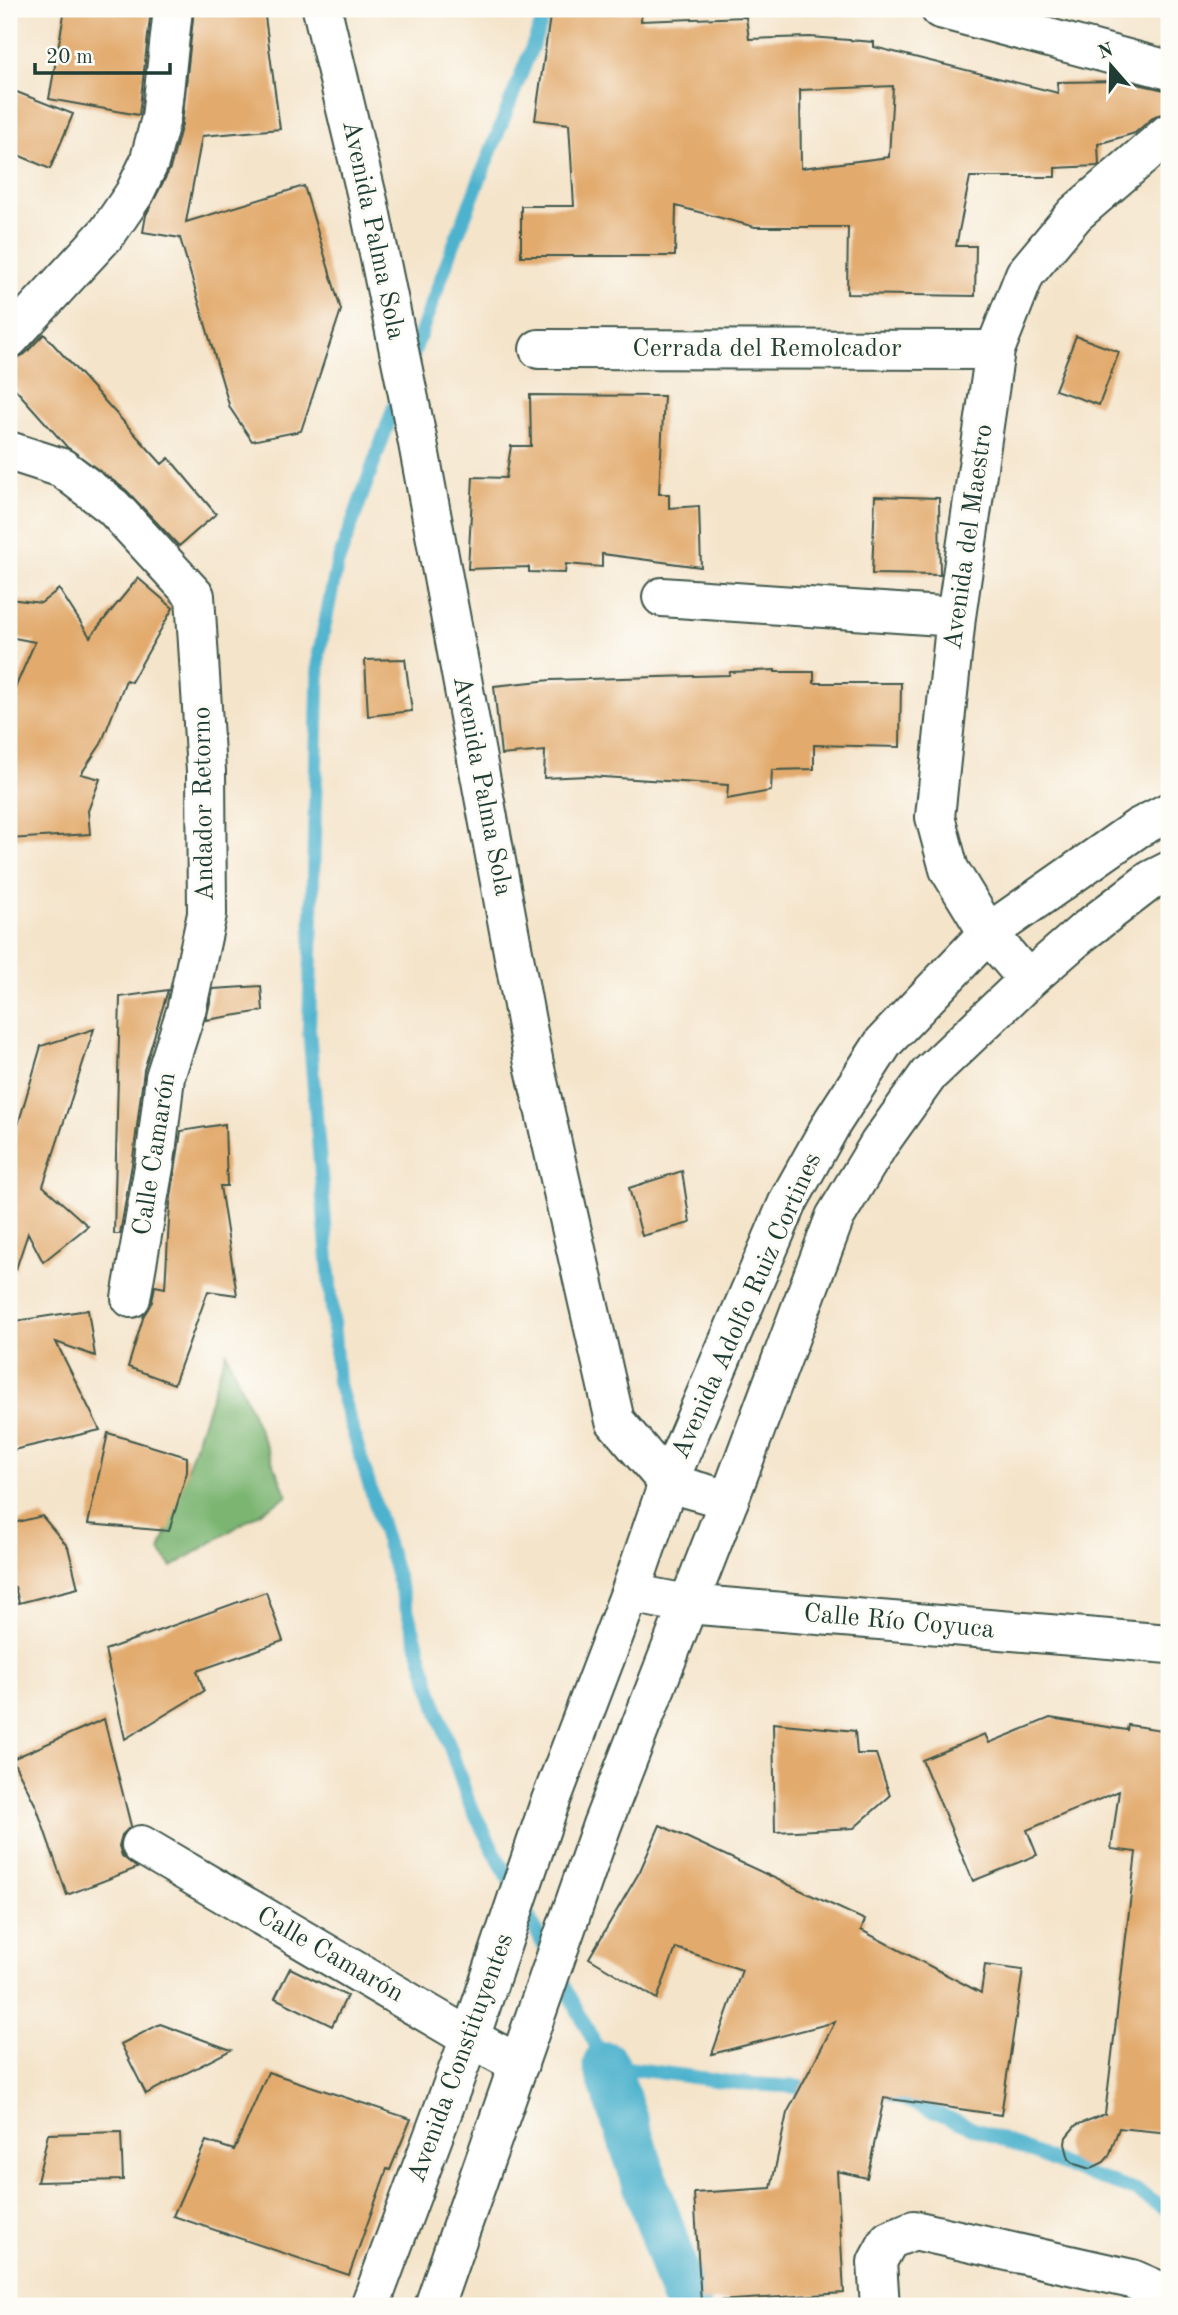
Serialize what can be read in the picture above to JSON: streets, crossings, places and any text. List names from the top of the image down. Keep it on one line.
{"streets":{"street":["Avenida Palma Sola","Cerrada del Remolcador","Avenida del Maestro","Andador Retorno","Calle Camarón","Avenida Adolfo Ruiz Cortines","Calle Río Coyuca","Avenida Constituyentes"]},"crossings":[["Avenida Palma Sola","Avenida Adolfo Ruiz Cortines"],["Cerrada del Remolcador","Avenida del Maestro"],["Avenida del Maestro","Avenida Adolfo Ruiz Cortines"],["Andador Retorno","Calle Camarón"],["Calle Camarón","Avenida Adolfo Ruiz Cortines"],["Calle Camarón","Avenida Constituyentes"],["Avenida Adolfo Ruiz Cortines","Calle Río Coyuca"],["Avenida Adolfo Ruiz Cortines","Avenida Constituyentes"]],"scale_bar":"20 m","north":"top"}
